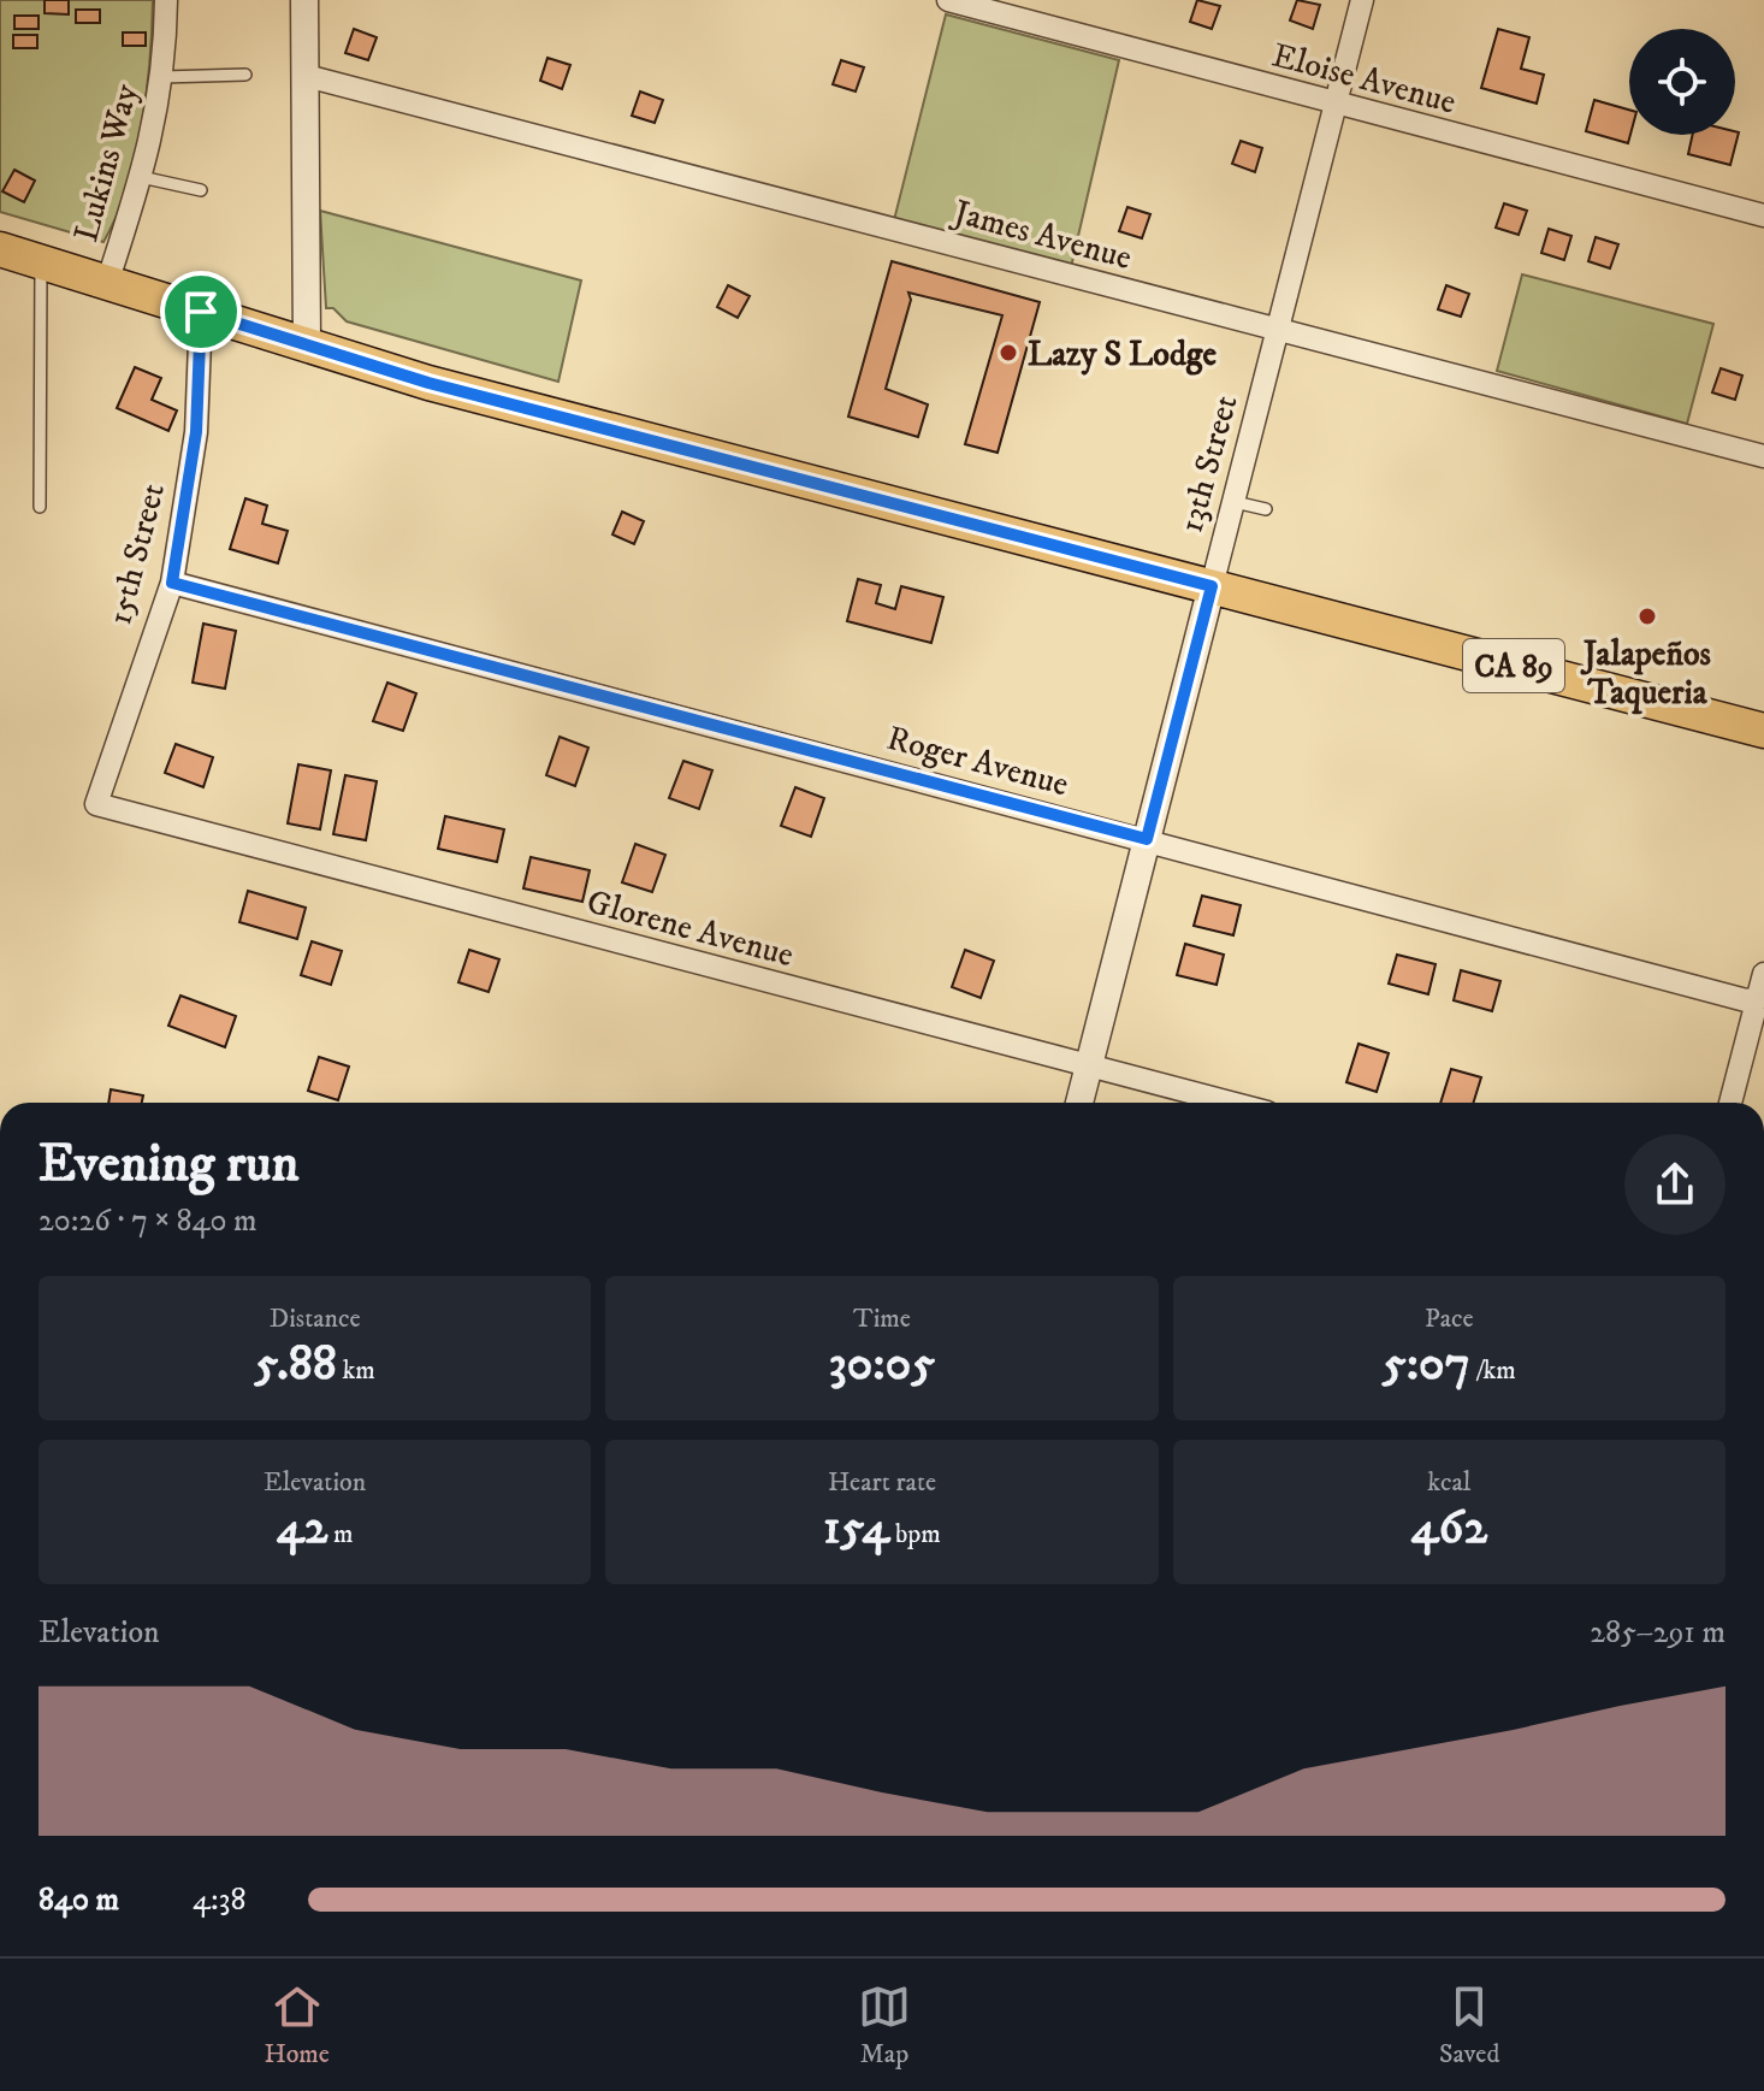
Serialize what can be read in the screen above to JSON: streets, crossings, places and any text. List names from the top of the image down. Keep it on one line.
{"streets":{"main road":["CA 89"],"street":["Eloise Avenue","Lukins Way","James Avenue","13th Street","15th Street","Roger Avenue","Glorene Avenue"]},"crossings":[["Eloise Avenue","13th Street"],["Lukins Way","CA 89"],["James Avenue","13th Street"],["13th Street","CA 89"],["13th Street","Roger Avenue"],["13th Street","Glorene Avenue"],["15th Street","CA 89"],["15th Street","Roger Avenue"],["15th Street","Glorene Avenue"]],"places":["Lazy S Lodge","Jalapeños Taqueria"],"page":{"heading":["Evening run","20:26 · 7 × 840 m"],"stats":[["Distance","5.88 km"],["Time","30:05"],["Pace","5:07 /km"],["Elevation","42 m"],["Heart rate","154 bpm"],["kcal","462"]],"chart":["Elevation","285–291 m"],"list":[{"name":"840 m","note":"4:38"}],"tabs":["Home","Map","Saved"]}}
